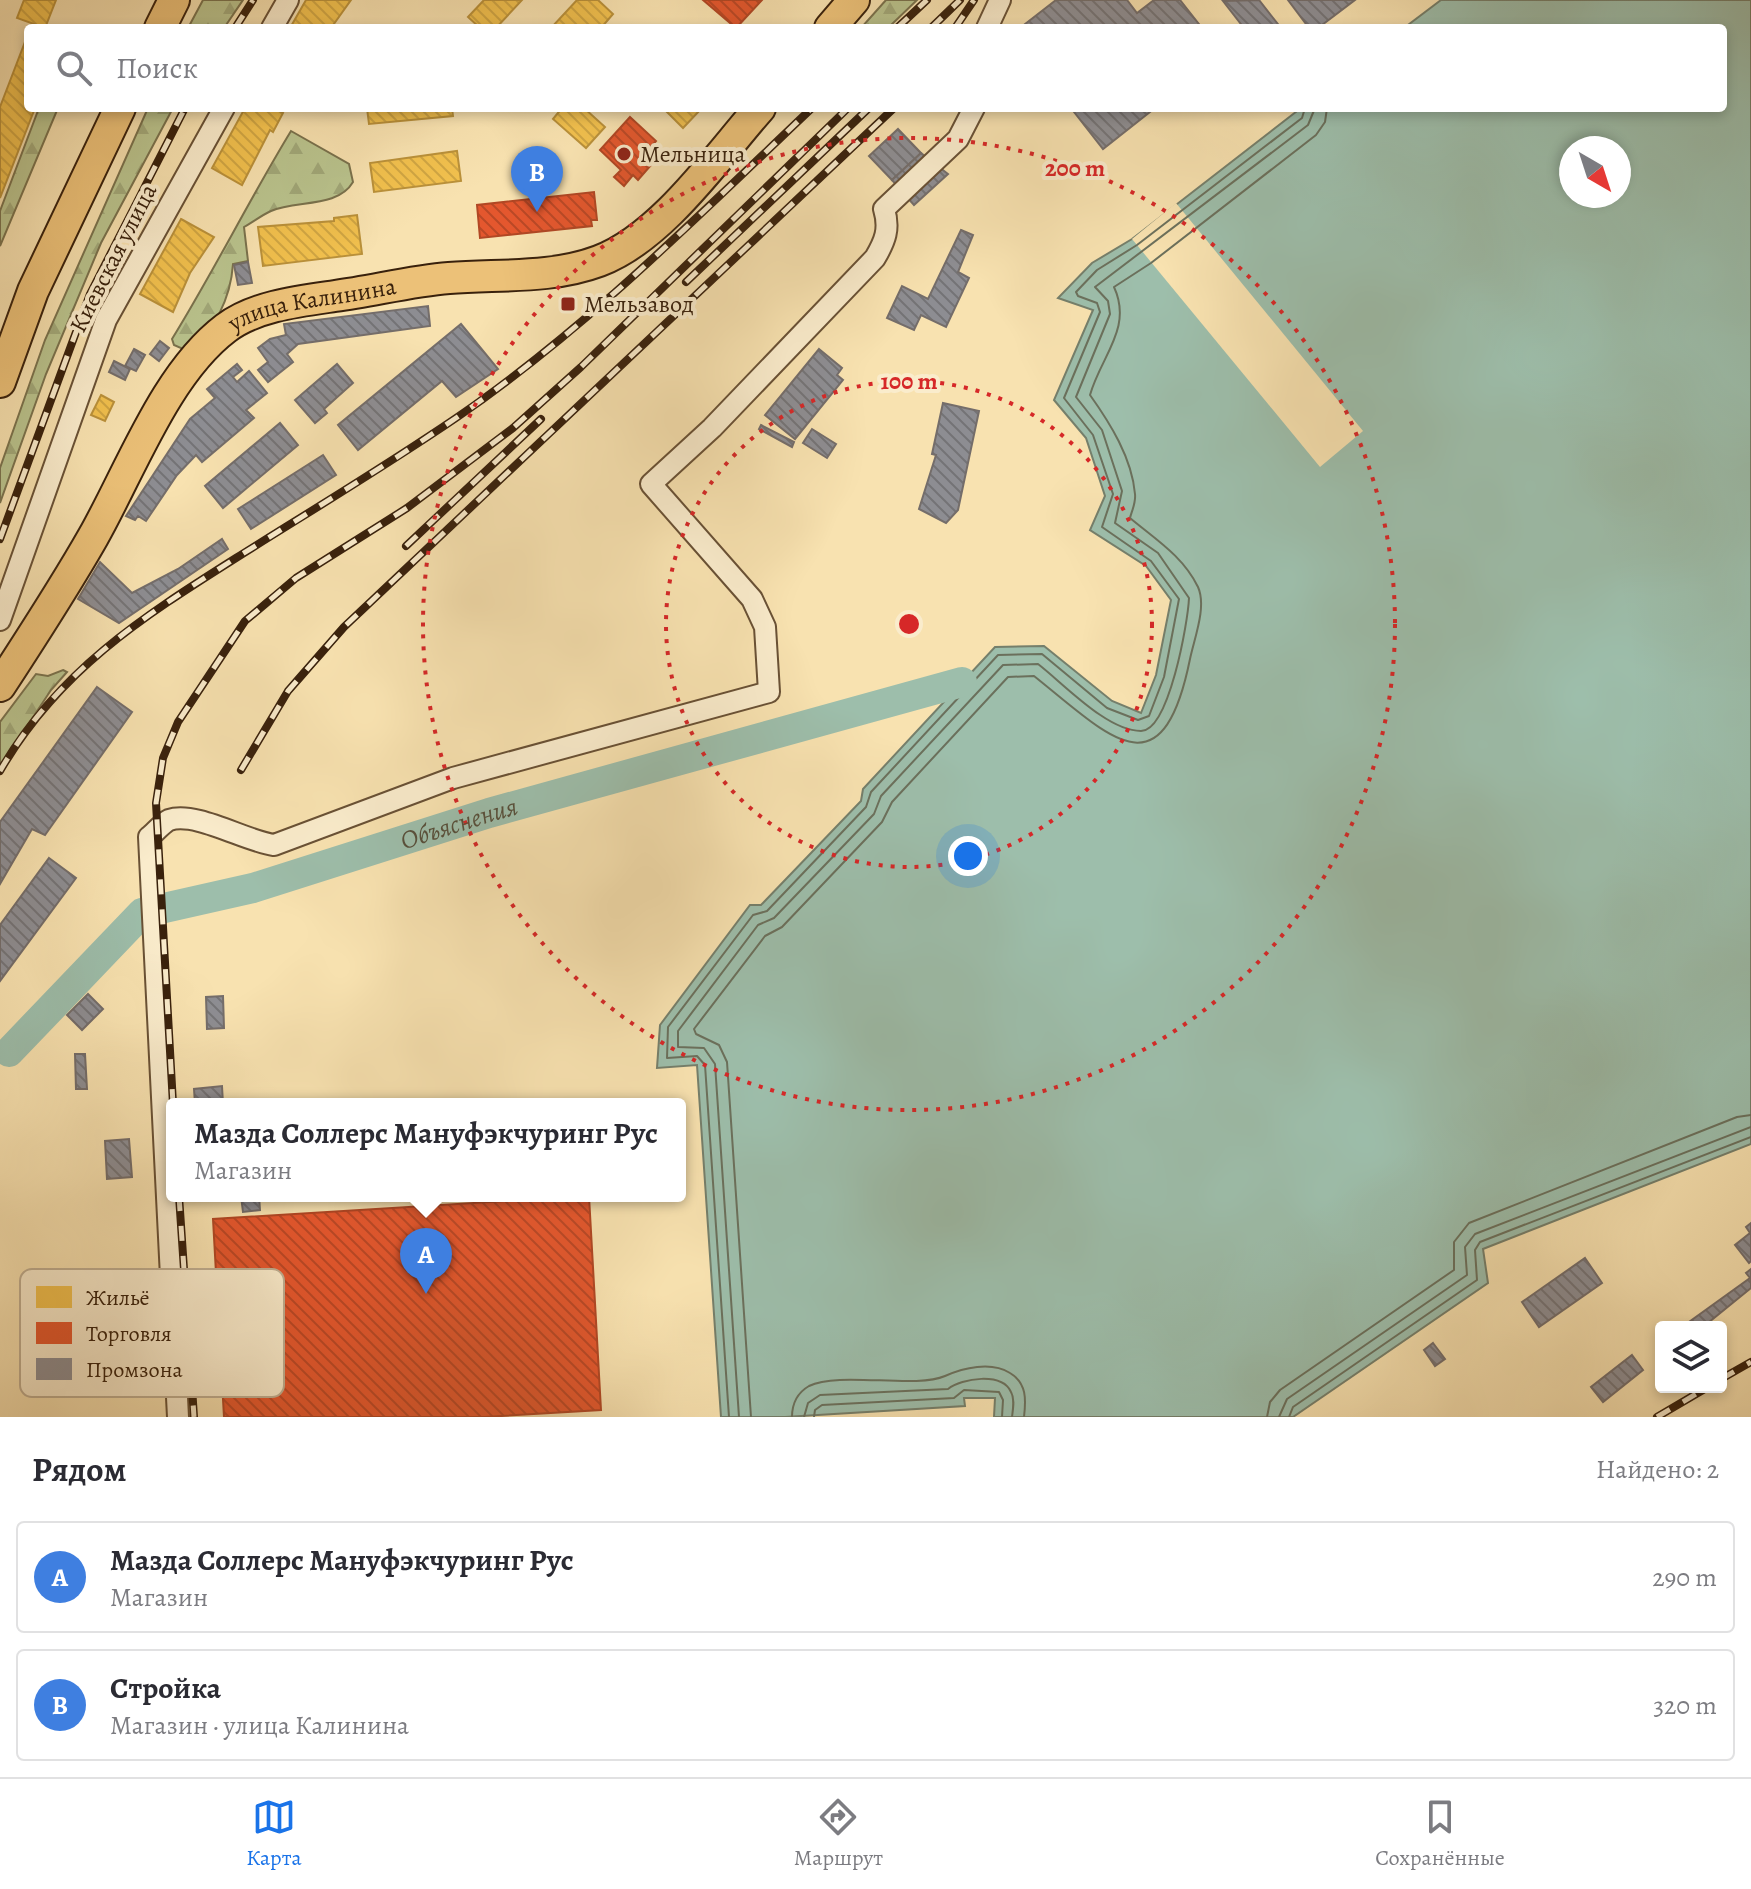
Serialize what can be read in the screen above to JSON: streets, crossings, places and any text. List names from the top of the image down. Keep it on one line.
{"streets":{"main road":["улица Калинина"],"street":["Киевская улица"]},"water":["Объяснения"],"places":{"other":["Мельница"],"transit":["Мельзавод"]},"legend":["Жильё","Торговля","Промзона"],"north":"bottom right","page":{"search":"Поиск","pins":["B","A"],"popup":["Мазда Соллерс Мануфэкчуринг Рус","Магазин"],"heading":["Рядом","Найдено: 2"],"list":[{"mark":"A","name":"Мазда Соллерс Мануфэкчуринг Рус","note":"Магазин","value":"290 m"},{"mark":"B","name":"Стройка","note":"Магазин · улица Калинина","value":"320 m"}],"nav":["Карта","Маршрут","Сохранённые"]},"rings":["200 m","100 m"]}
